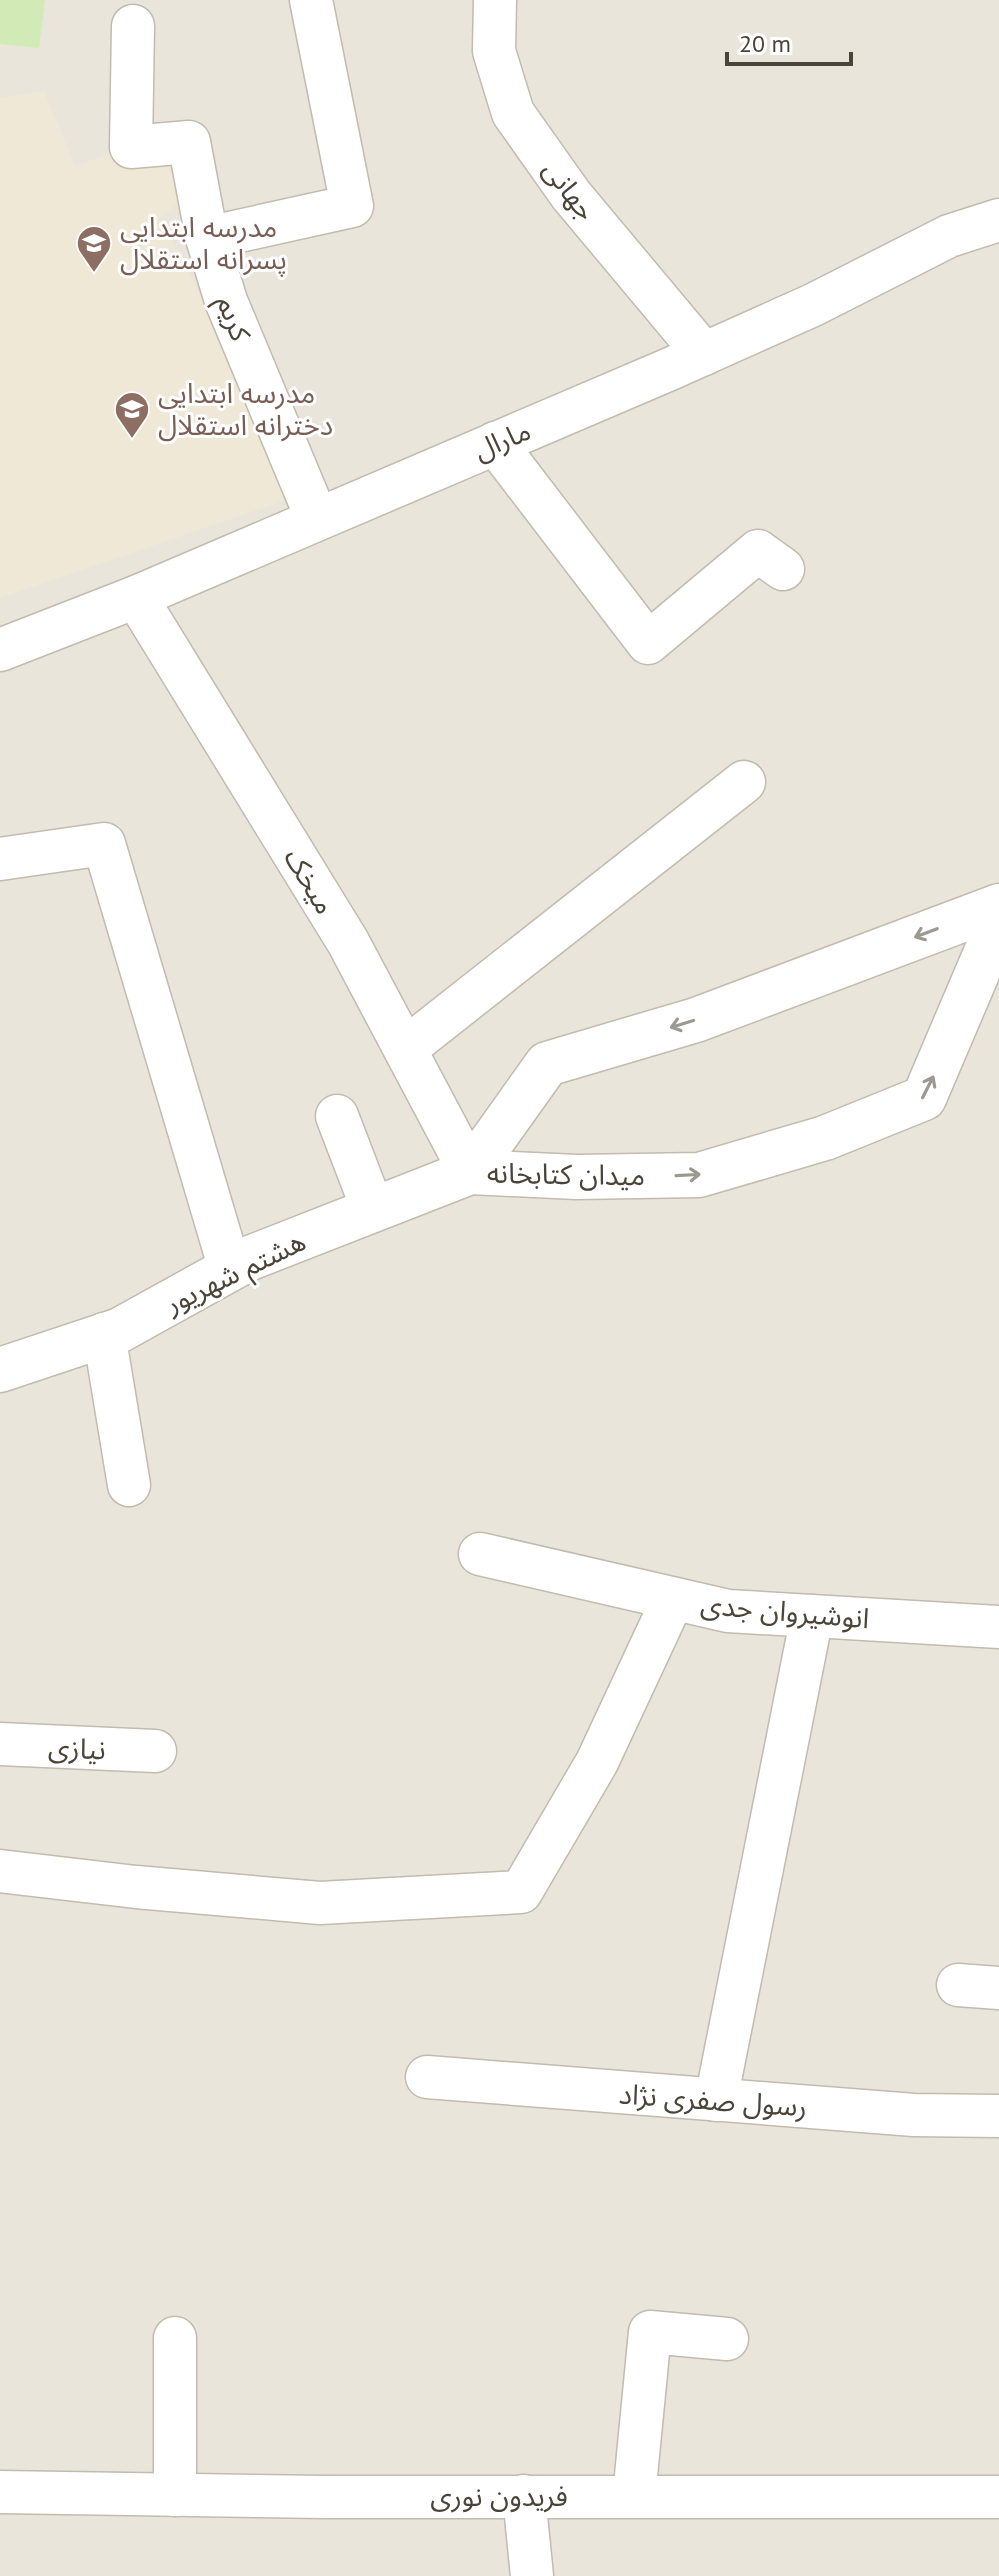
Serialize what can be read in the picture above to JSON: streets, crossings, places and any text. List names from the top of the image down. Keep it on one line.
{"streets":{"street":["جهانی","کریم","مارال","میخک","میدان کتابخانه","هشتم شهریور","انوشیروان جدی","نیازی","رسول صفری نژاد","فریدون نوری"]},"crossings":[["جهانی","مارال"],["کریم","مارال"],["مارال","میخک"],["میخک","میدان کتابخانه"],["میخک","هشتم شهریور"],["میدان کتابخانه","هشتم شهریور"]],"places":{"school or university":["مدرسه ابتدایی پسرانه استقلال","مدرسه ابتدایی دخترانه استقلال"]},"scale_bar":"20 m"}
